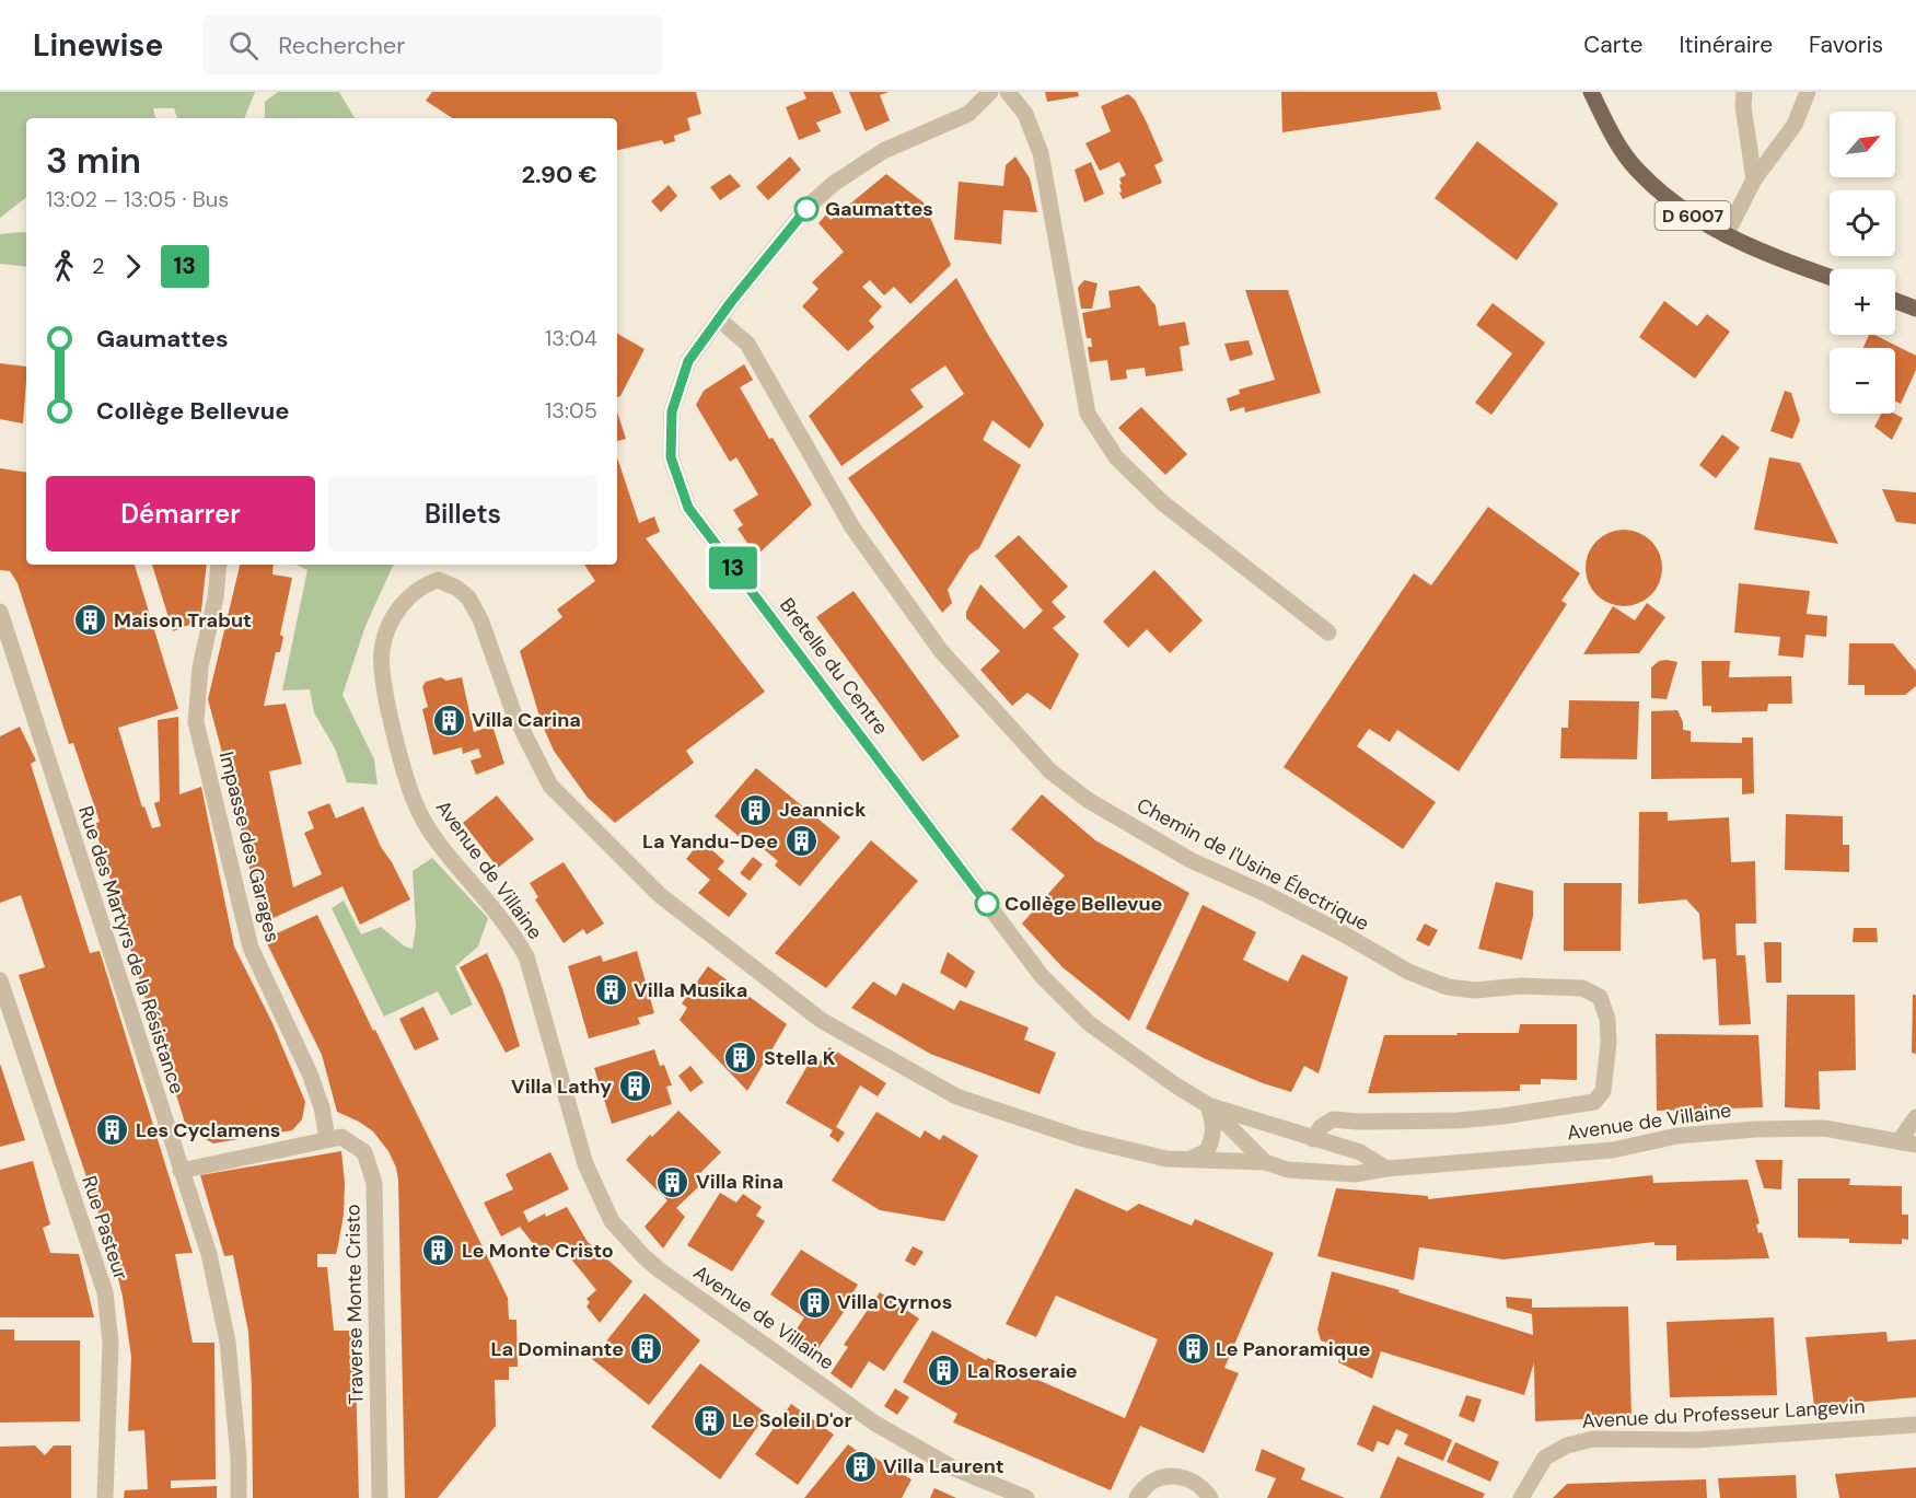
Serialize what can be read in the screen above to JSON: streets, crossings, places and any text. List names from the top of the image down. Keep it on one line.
{"streets":{"main road":["D 6007"],"street":["Bretelle du Centre","Impasse des Garages","Chemin de l'Usine Électrique","Avenue de Villaine","Rue des Martyrs de la Résistance","Rue Pasteur","Traverse Monte Cristo","Avenue du Professeur Langevin"]},"crossings":[["Bretelle du Centre","Chemin de l'Usine Électrique"],["Impasse des Garages","Traverse Monte Cristo"]],"places":{"other":["Gaumattes","Collège Bellevue"],"building":["Maison Trabut","Villa Carina","Jeannick","La Yandu-Dee","Villa Musika","Stella K","Villa Lathy","Les Cyclamens","Villa Rina","Le Monte Cristo","Villa Cyrnos","La Dominante","Le Panoramique","La Roseraie","Le Soleil D'or","Villa Laurent"]},"lines":["bus line 13"],"north":"top right","page":{"header":"Linewise","search":"Rechercher","nav":["Carte","Itinéraire","Favoris"],"on_map":"13","map_buttons":["+","−"],"heading":["3 min","13:02 – 13:05 · Bus","2.90 €"],"legs":["2","13"],"list":[{"name":"Gaumattes","value":"13:04"},{"name":"Collège Bellevue","value":"13:05"}],"buttons":["Démarrer","Billets"]}}
